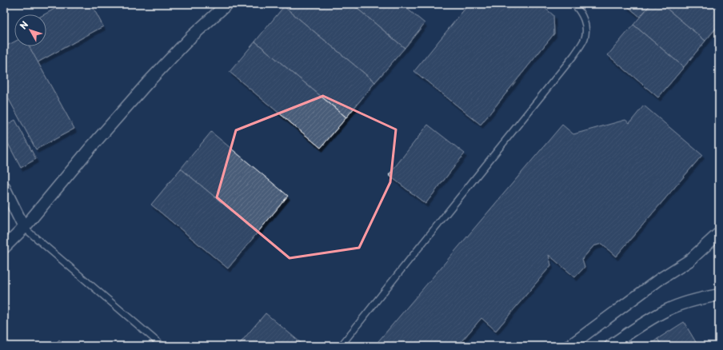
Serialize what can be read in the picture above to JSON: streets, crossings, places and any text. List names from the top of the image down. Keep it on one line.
{"north":"top left"}
